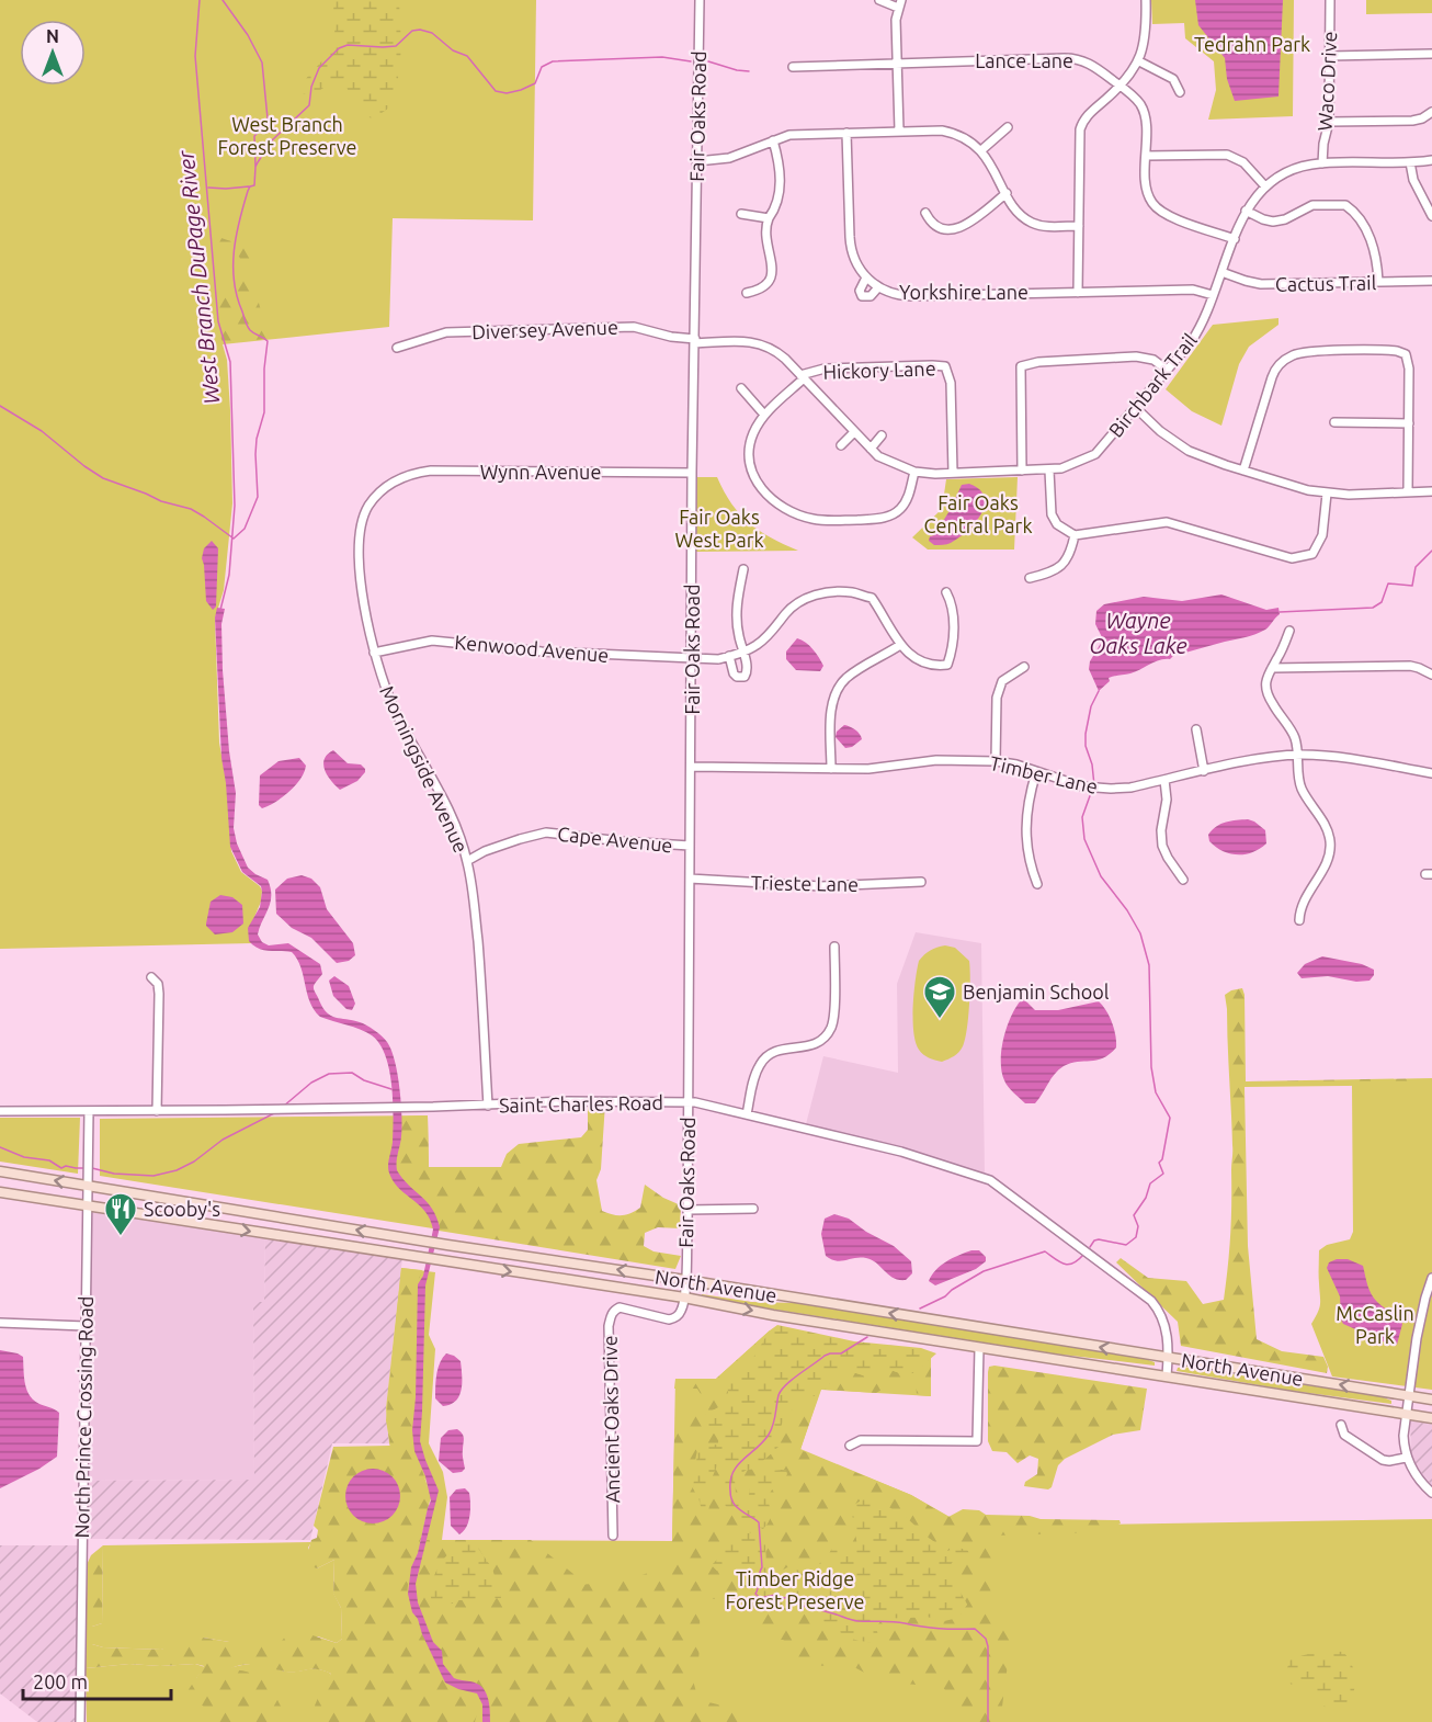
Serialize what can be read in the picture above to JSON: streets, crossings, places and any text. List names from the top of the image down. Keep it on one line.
{"streets":{"main road":["North Avenue"],"street":["Lance Lane","Waco Drive","Fair Oaks Road","Cactus Trail","Yorkshire Lane","Diversey Avenue","Hickory Lane","Birchbark Trail","Wynn Avenue","Kenwood Avenue","Morningside Avenue","Timber Lane","Cape Avenue","Trieste Lane","Saint Charles Road","North Prince Crossing Road","Ancient Oaks Drive"]},"crossings":[["Lance Lane","Birchbark Trail"],["Waco Drive","Birchbark Trail"],["Fair Oaks Road","Diversey Avenue"],["Fair Oaks Road","Birchbark Trail"],["Fair Oaks Road","Wynn Avenue"],["Fair Oaks Road","Kenwood Avenue"],["Fair Oaks Road","Timber Lane"],["Fair Oaks Road","Cape Avenue"],["Fair Oaks Road","Trieste Lane"],["Fair Oaks Road","Saint Charles Road"],["Fair Oaks Road","North Avenue"],["Fair Oaks Road","Ancient Oaks Drive"],["Cactus Trail","Birchbark Trail"],["Yorkshire Lane","Birchbark Trail"],["Diversey Avenue","Birchbark Trail"],["Hickory Lane","Birchbark Trail"],["Wynn Avenue","Morningside Avenue"],["Kenwood Avenue","Morningside Avenue"],["Morningside Avenue","Cape Avenue"],["Morningside Avenue","Saint Charles Road"],["Saint Charles Road","North Avenue"],["Saint Charles Road","North Prince Crossing Road"],["North Avenue","North Prince Crossing Road"],["North Avenue","Ancient Oaks Drive"]],"water":["West Branch DuPage River","Wayne Oaks Lake"],"parks":["Tedrahn Park","West Branch Forest Preserve","Fair Oaks Central Park","Fair Oaks West Park","McCaslin Park","Timber Ridge Forest Preserve"],"places":{"school or university":["Benjamin School"],"restaurant":["Scooby's"]},"scale_bar":"200 m","north":"top"}
